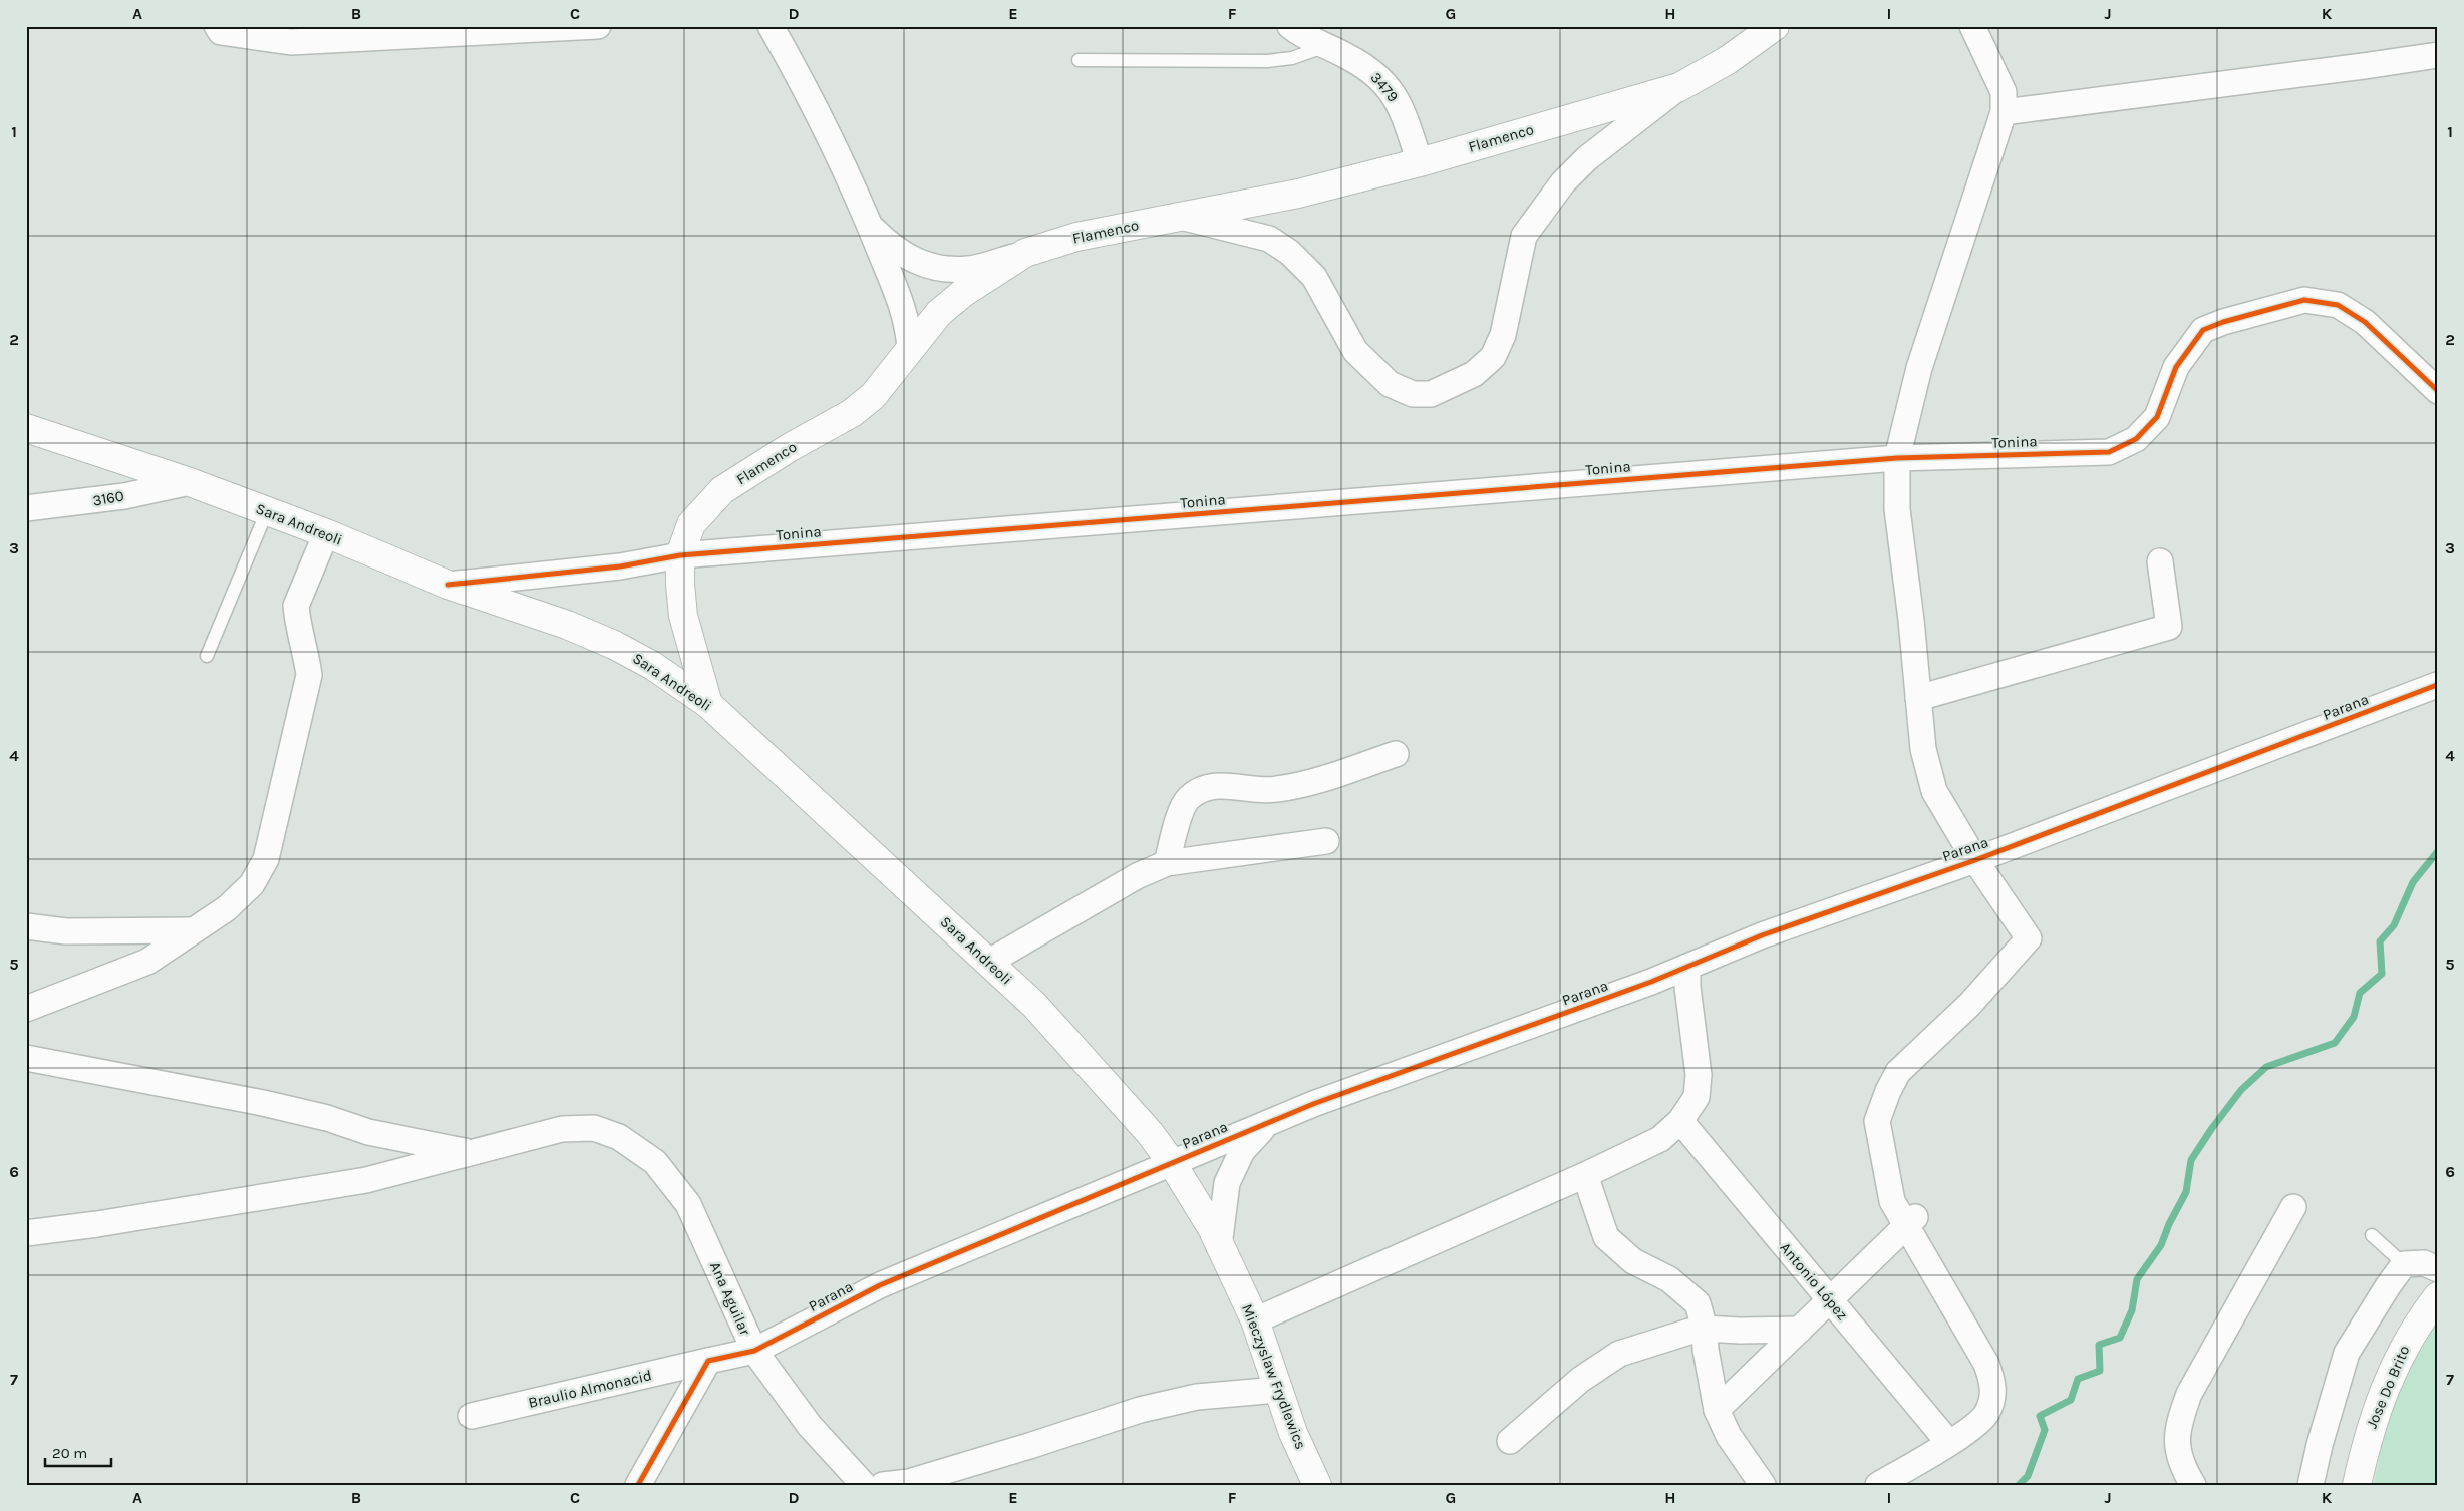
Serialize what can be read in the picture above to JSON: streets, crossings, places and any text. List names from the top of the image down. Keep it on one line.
{"streets":{"street":["3479","Flamenco","Tonina","3160","Sara Andreoli","Parana","Antonio López","Ana Aguilar","Mieczyslaw Frydlewics","Jose Do Brito","Braulio Almonacid"]},"crossings":[["3479","Flamenco"],["Flamenco","Tonina"],["Flamenco","Sara Andreoli"],["Tonina","Sara Andreoli"],["3160","Sara Andreoli"],["Sara Andreoli","Parana"],["Sara Andreoli","Mieczyslaw Frydlewics"],["Parana","Ana Aguilar"],["Parana","Mieczyslaw Frydlewics"],["Parana","Braulio Almonacid"]],"scale_bar":"20 m","grid":{"columns":["A","B","C","D","E","F","G","H","I","J","K"],"rows":["1","2","3","4","5","6","7"]}}
